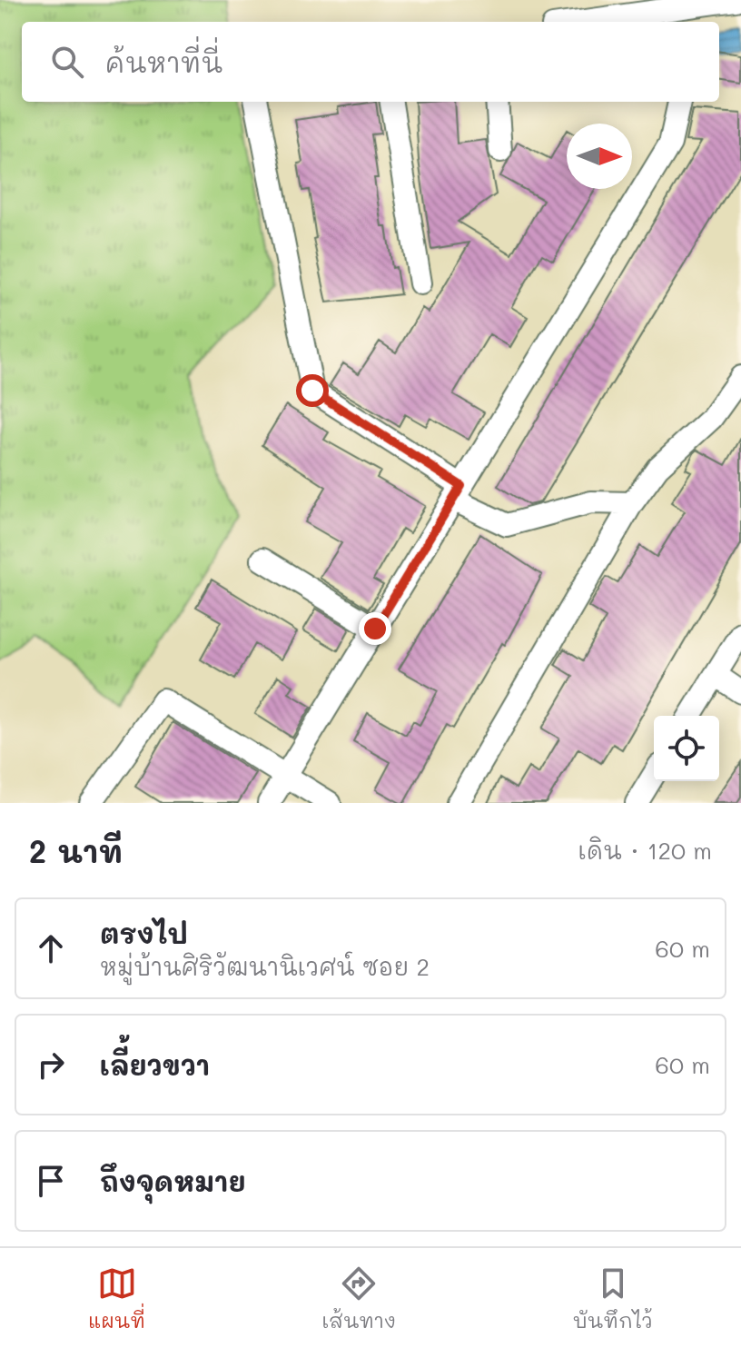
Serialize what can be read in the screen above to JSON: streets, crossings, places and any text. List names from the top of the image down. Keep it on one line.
{"north":"right","page":{"search":"ค้นหาที่นี่","heading":["2 นาที","เดิน · 120 m"],"list":[["ตรงไป","หมู่บ้านศิริวัฒนานิเวศน์ ซอย 2","60 m"],["เลี้ยวขวา","60 m"],"ถึงจุดหมาย"],"nav":["แผนที่","เส้นทาง","บันทึกไว้"]}}
